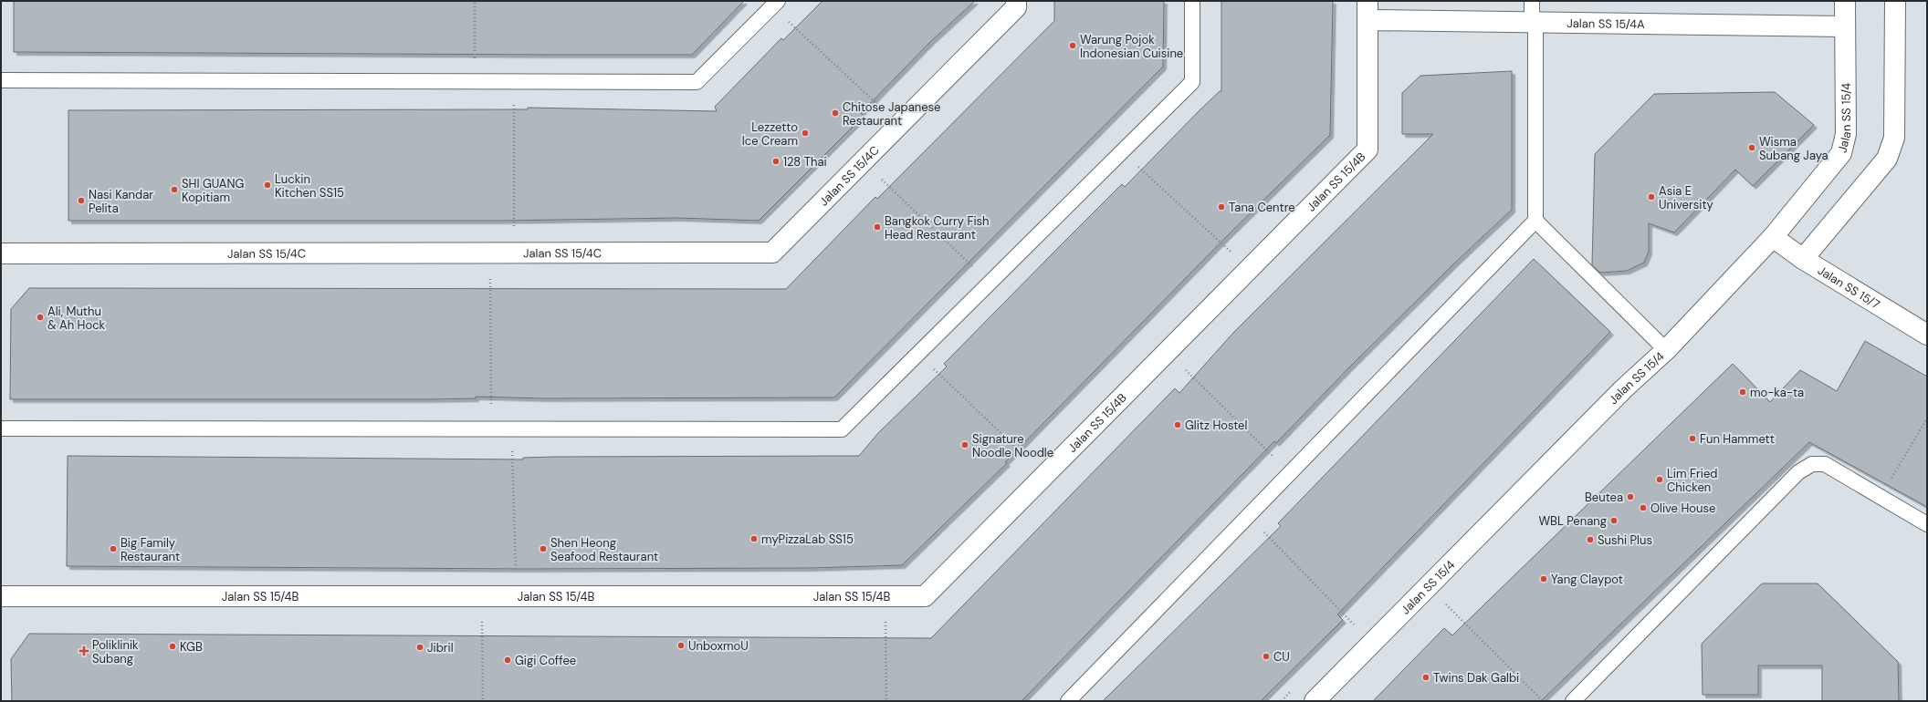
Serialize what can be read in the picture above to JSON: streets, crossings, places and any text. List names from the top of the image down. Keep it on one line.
{"streets":{"street":["Jalan SS 15/4A","Jalan SS 15/4","Jalan SS 15/4C","Jalan SS 15/4B","Jalan SS 15/7"]},"crossings":[["Jalan SS 15/4A","Jalan SS 15/4"],["Jalan SS 15/4A","Jalan SS 15/4B"],["Jalan SS 15/4","Jalan SS 15/7"]],"places":{"other":["Warung Pojok Indonesian Cuisine","Chitose Japanese Restaurant","Lezzetto Ice Cream","Wisma Subang Jaya","128 Thai","Luckin Kitchen SS15","SHI GUANG Kopitiam","Asia E University","Nasi Kandar Pelita","Tana Centre","Bangkok Curry Fish Head Restaurant","Ali, Muthu & Ah Hock","mo-ka-ta","Glitz Hostel","Fun Hammett","Signature Noodle Noodle","Lim Fried Chicken","Beutea","Olive House","WBL Penang","myPizzaLab SS15","Sushi Plus","Big Family Restaurant","Shen Heong Seafood Restaurant","Yang Claypot","UnboxmoU","KGB","Jibril","CU","Gigi Coffee","Twins Dak Galbi"],"health":["Poliklinik Subang"]}}
